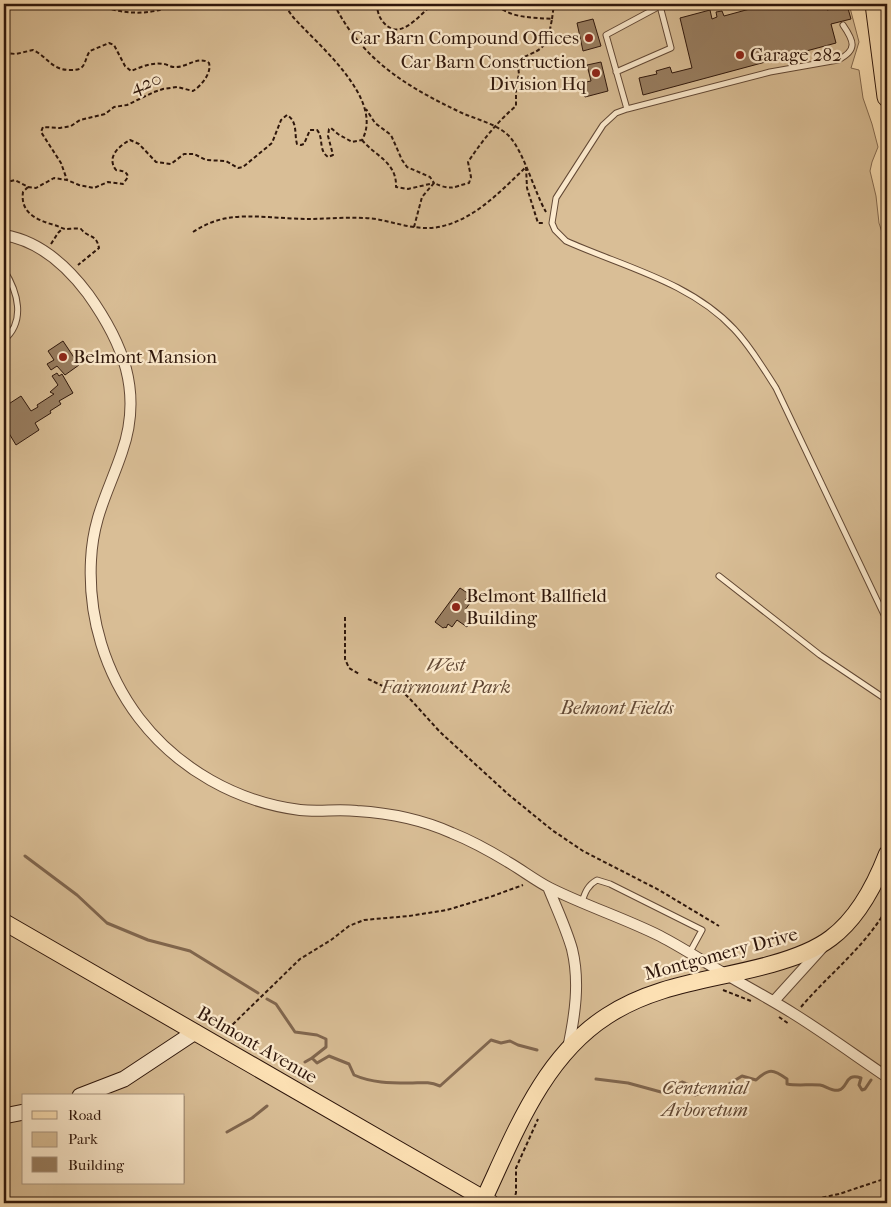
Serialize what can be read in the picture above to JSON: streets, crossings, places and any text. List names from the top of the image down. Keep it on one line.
{"streets":{"main road":["Montgomery Drive","Belmont Avenue"],"path":["420"]},"crossings":[["Montgomery Drive","Belmont Avenue"]],"parks":["West Fairmount Park","Belmont Fields","Centennial Arboretum"],"places":["Car Barn Compound Offices","Garage 282","Car Barn Construction Division Hq","Belmont Mansion","Belmont Ballfield Building"],"legend":["Road","Park","Building"]}
